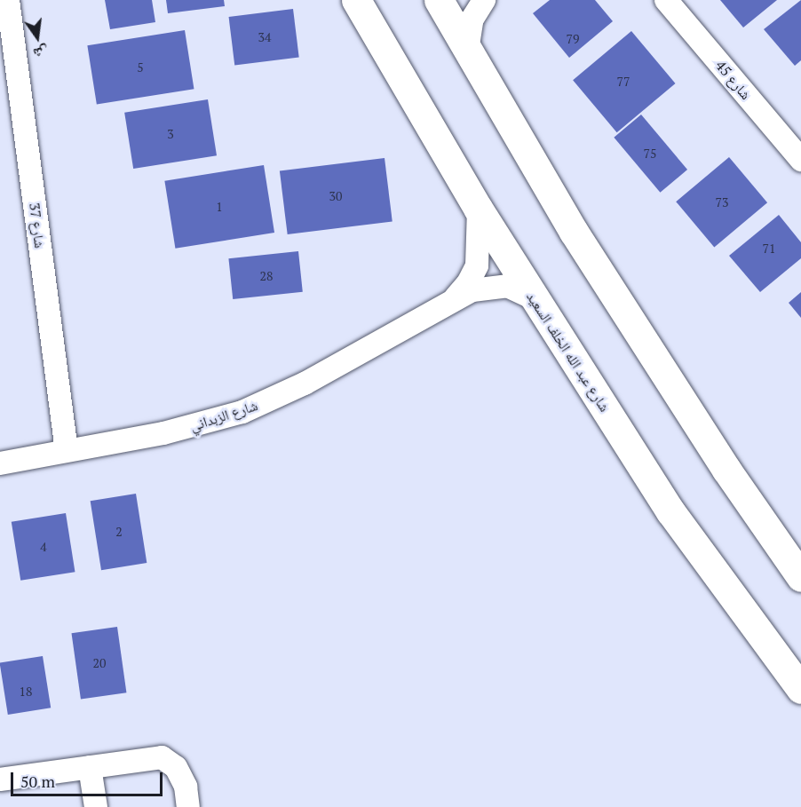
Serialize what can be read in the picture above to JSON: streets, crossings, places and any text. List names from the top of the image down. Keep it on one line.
{"streets":{"main road":["شارع عبد الله الخلف السعيد"],"street":["شارع 45","شارع 37","شارع الزبداني"]},"crossings":[["شارع 37","شارع الزبداني"],["شارع عبد الله الخلف السعيد","شارع الزبداني"]],"house_numbers":["34","79","5","77","3","75","30","73","1","71","28","2","4","20","18"],"scale_bar":"50 m","north":"bottom"}
